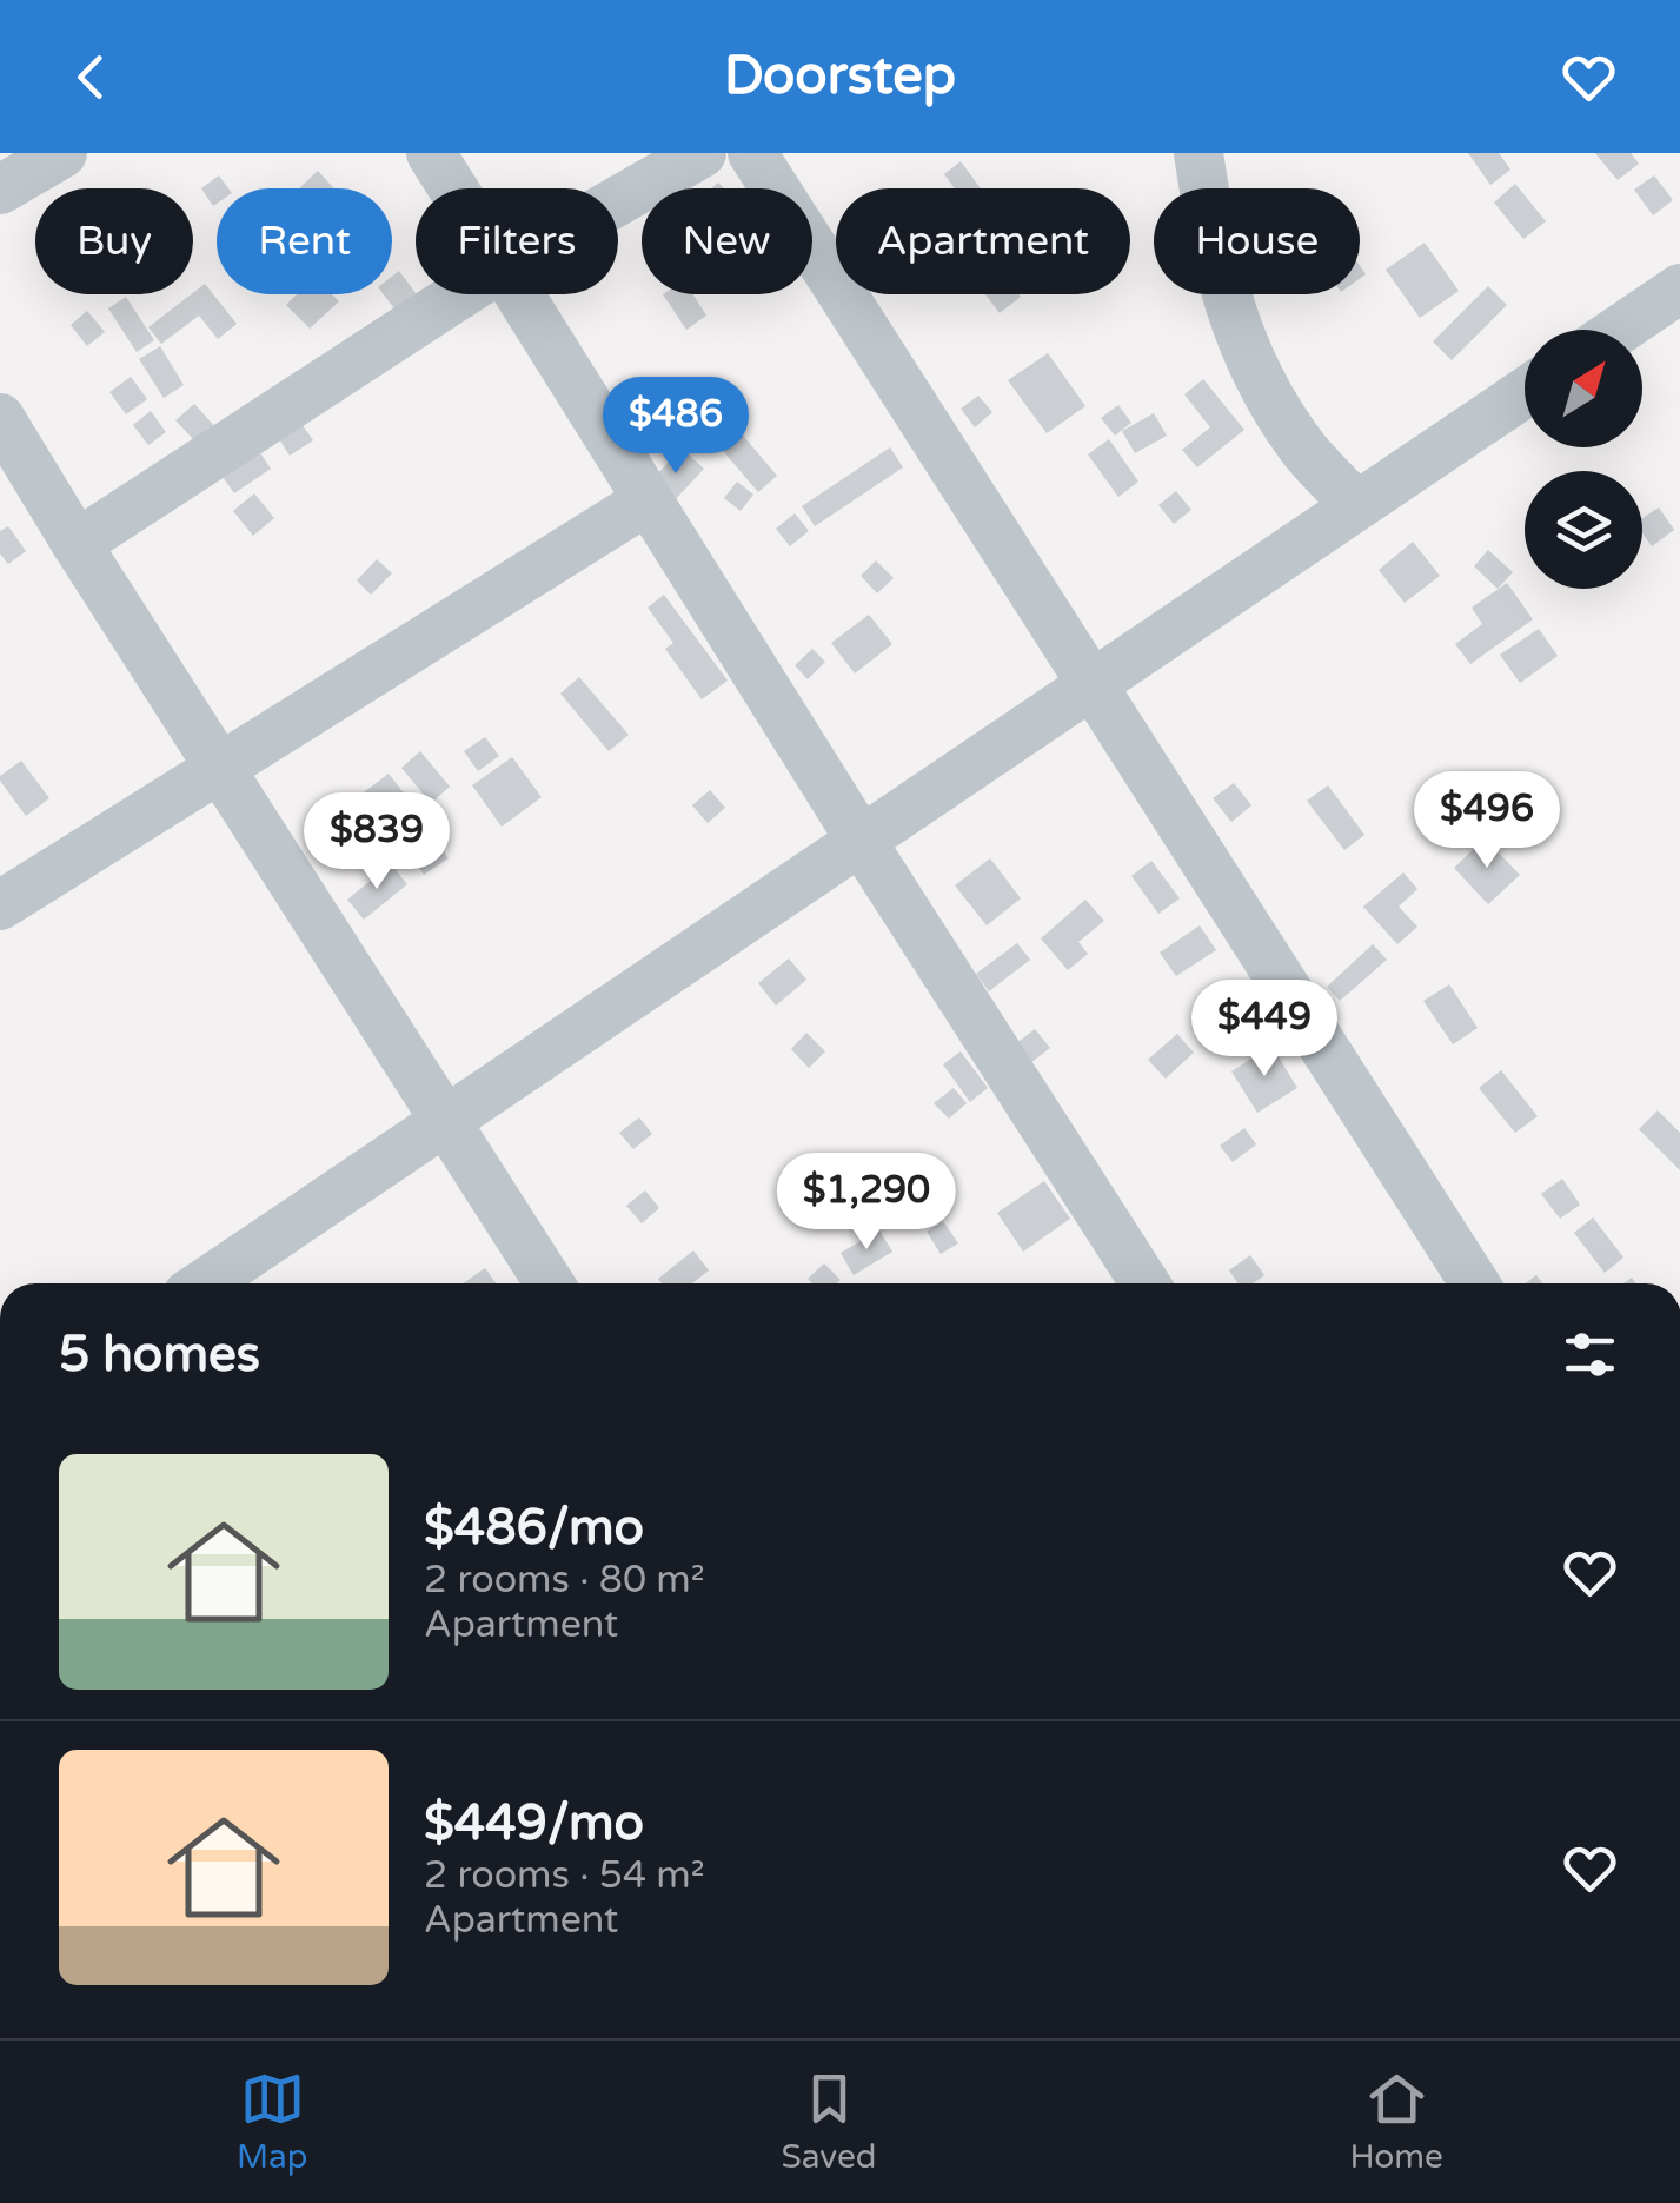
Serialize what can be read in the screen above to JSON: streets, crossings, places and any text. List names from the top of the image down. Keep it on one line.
{"north":"top right","page":{"header":"Doorstep","chip":["Buy","Rent","Filters","New","Apartment","House"],"price":["$486","$496","$839","$449","$1,290"],"heading":"5 homes","list":[{"name":"$486/mo","note":"2 rooms · 80 m² · Apartment"},{"name":"$449/mo","note":"2 rooms · 54 m² · Apartment"}],"tabs":["Map","Saved","Home"]}}
